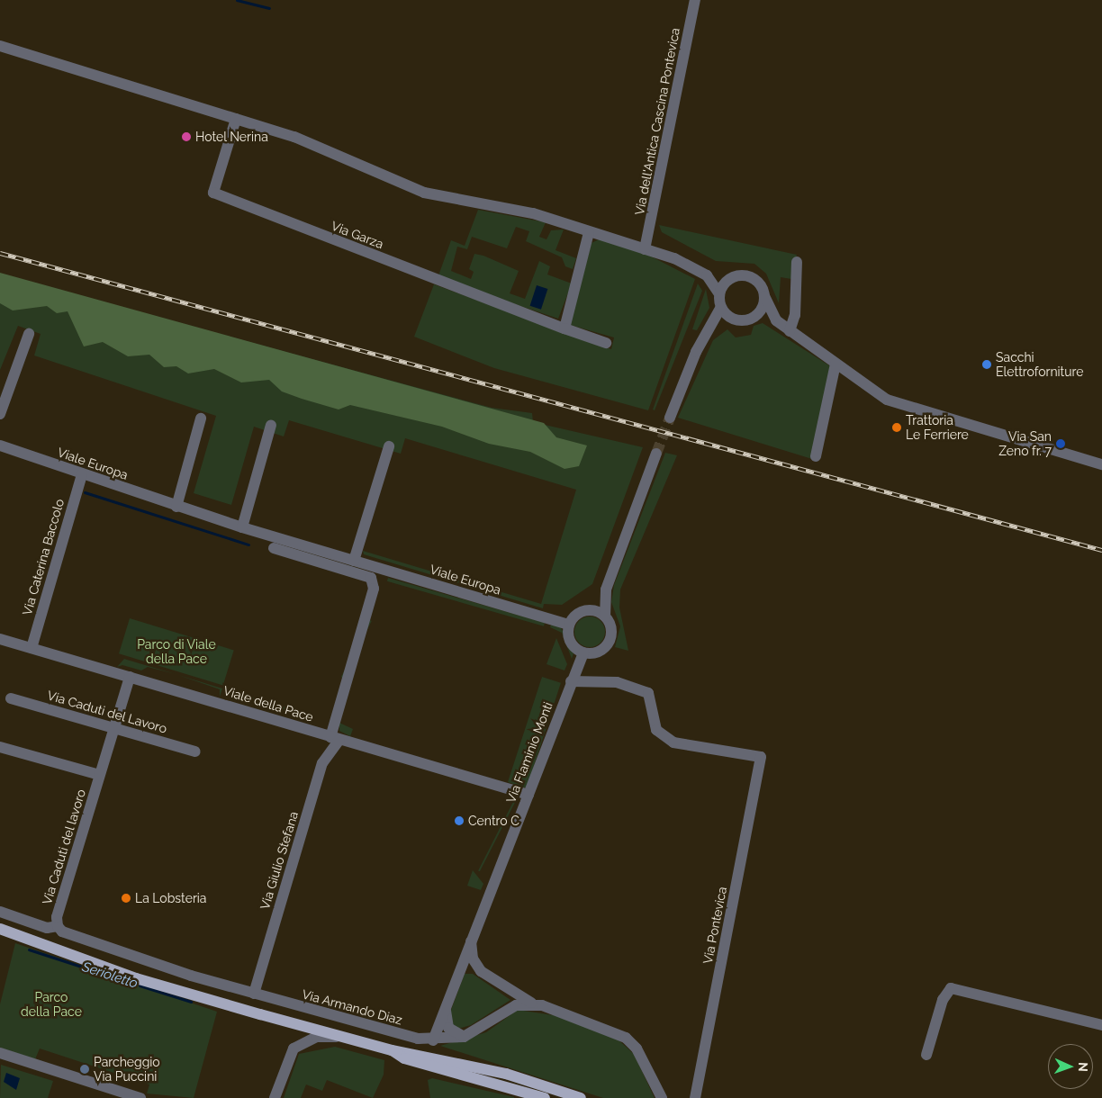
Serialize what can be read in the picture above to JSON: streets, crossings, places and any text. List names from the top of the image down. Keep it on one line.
{"streets":{"street":["Via dell'Antica Cascina Pontevica","Via Garza","Viale Europa","Via Caterina Baccolo","Viale della Pace","Via Caduti del Lavoro","Via Flaminio Monti","Via Caduti del lavoro","Via Giulio Stefana","Via Pontevica","Via Armando Diaz"]},"crossings":[["Viale Europa","Via Caterina Baccolo"],["Viale Europa","Via Flaminio Monti"],["Via Caterina Baccolo","Viale della Pace"],["Viale della Pace","Via Flaminio Monti"],["Viale della Pace","Via Caduti del lavoro"],["Viale della Pace","Via Giulio Stefana"],["Via Caduti del Lavoro","Via Caduti del lavoro"],["Via Flaminio Monti","Via Pontevica"],["Via Flaminio Monti","Via Armando Diaz"],["Via Caduti del lavoro","Via Armando Diaz"],["Via Giulio Stefana","Via Armando Diaz"]],"water":["Serioletto"],"parks":["Parco di Viale della Pace","Parco della Pace"],"places":["Hotel Nerina","Sacchi Elettroforniture","Trattoria Le Ferriere","Via San Zeno fr. 7","Centro C","La Lobsteria","Parcheggio Via Puccini"],"north":"right"}
